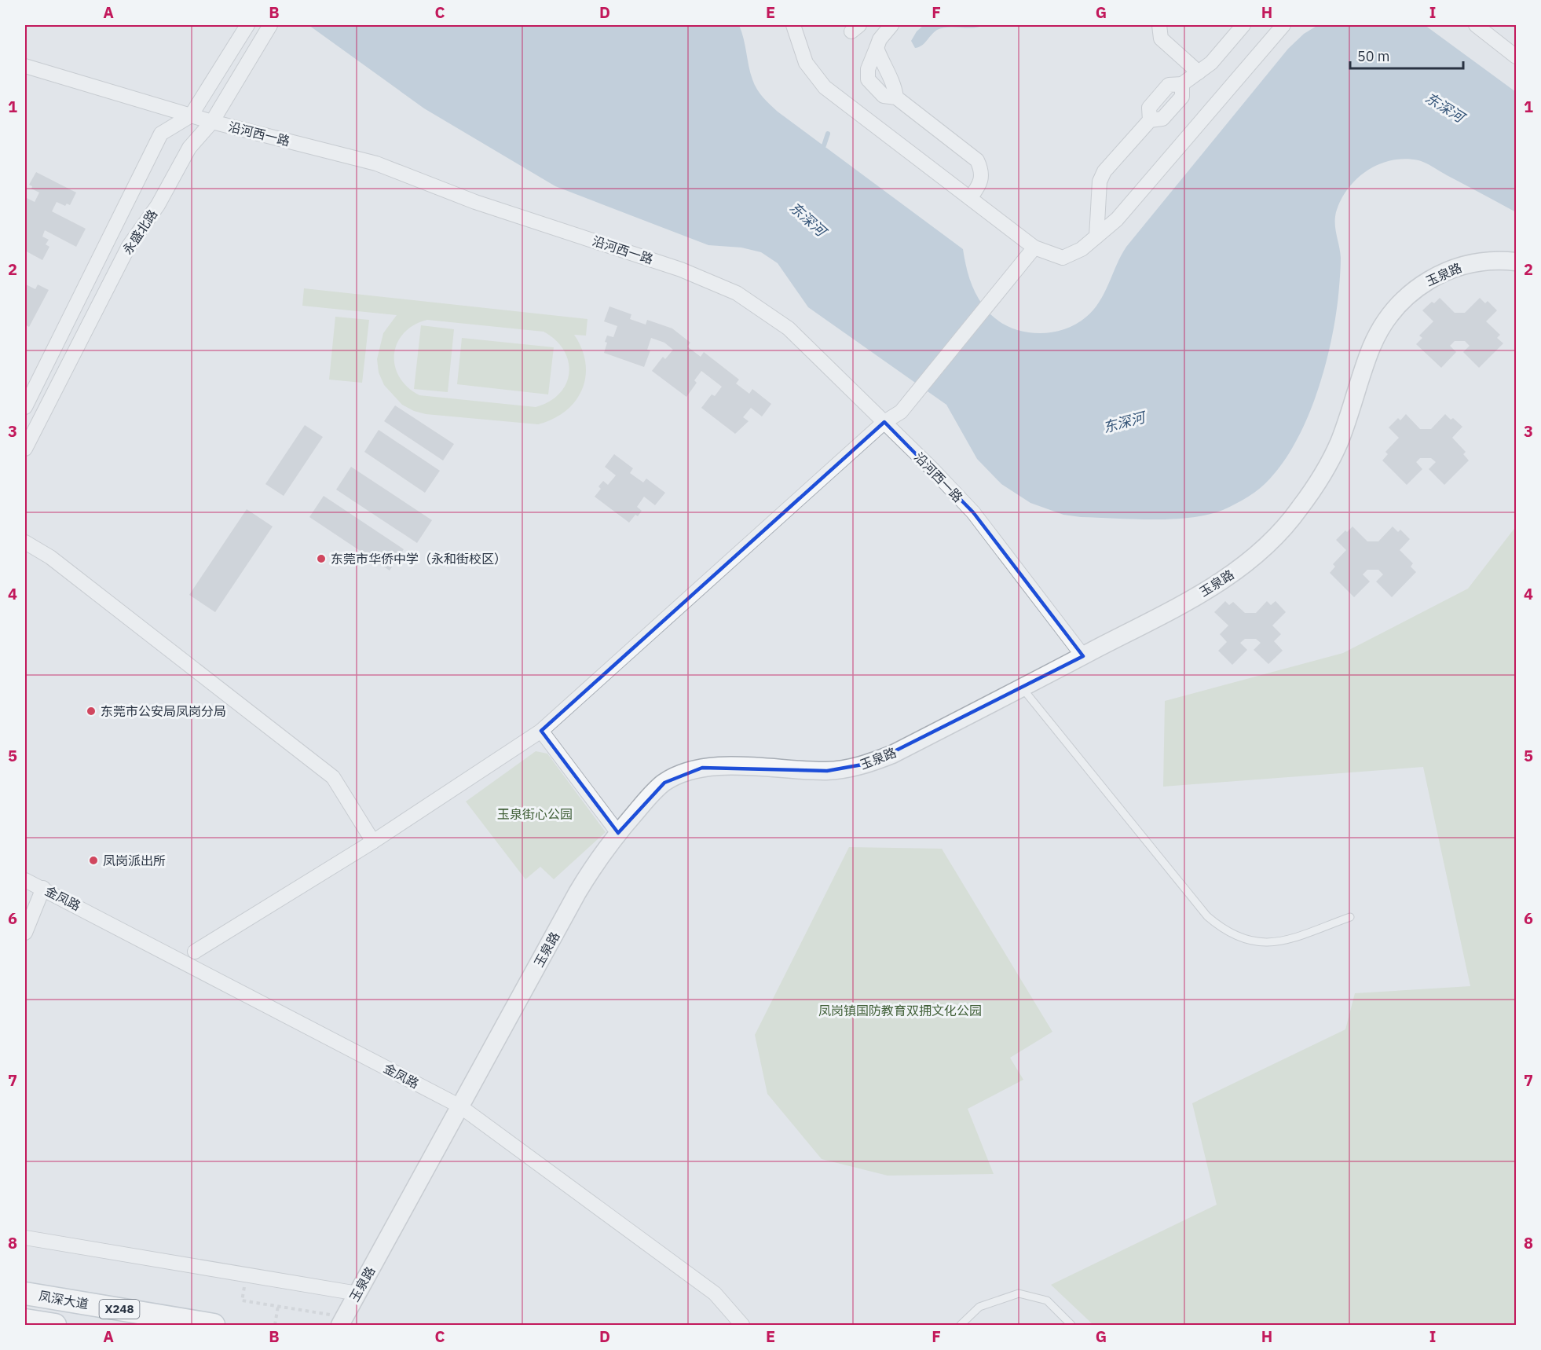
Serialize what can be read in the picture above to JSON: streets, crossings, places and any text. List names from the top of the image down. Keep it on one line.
{"streets":{"main road":["凤深大道","X248"],"street":["沿河西一路","永盛北路","玉泉路","金凤路"]},"crossings":[["沿河西一路","永盛北路"],["沿河西一路","玉泉路"],["玉泉路","金凤路"]],"water":["东深河"],"parks":["玉泉街心公园","凤岗镇国防教育双拥文化公园"],"places":["东莞市华侨中学（永和街校区）","东莞市公安局凤岗分局","凤岗派出所"],"scale_bar":"50 m","grid":{"columns":["A","B","C","D","E","F","G","H","I"],"rows":["1","2","3","4","5","6","7","8"]}}
